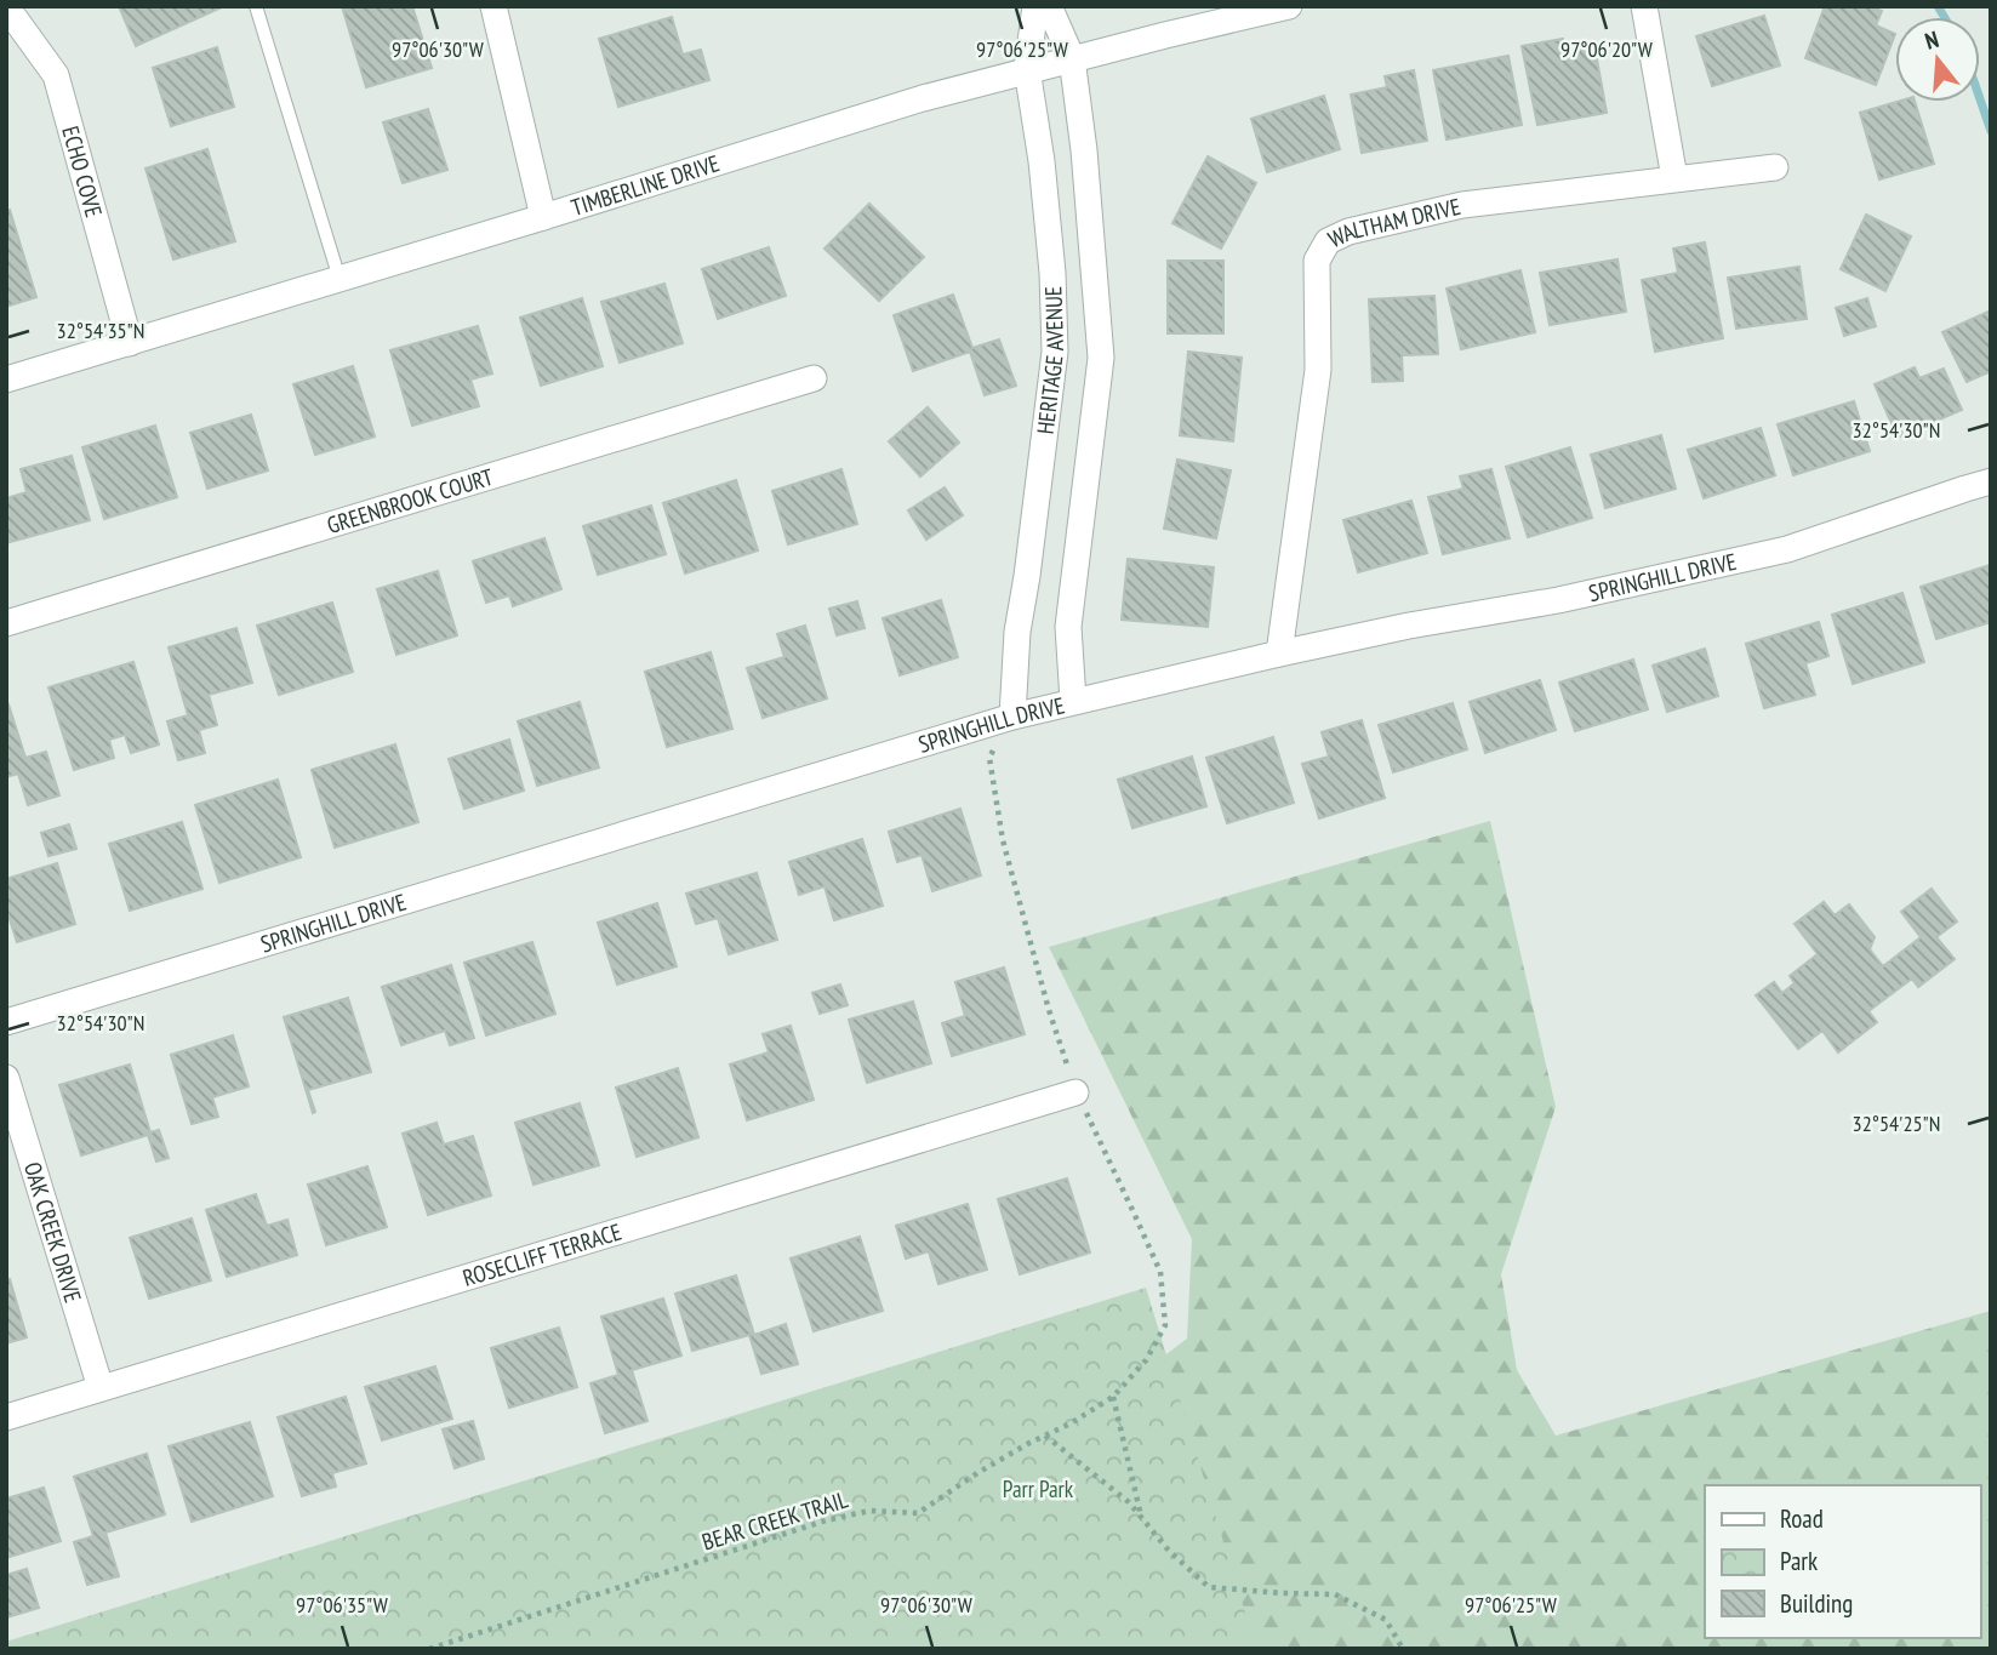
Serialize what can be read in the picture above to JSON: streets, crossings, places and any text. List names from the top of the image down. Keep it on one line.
{"streets":{"street":["ECHO COVE","TIMBERLINE DRIVE","WALTHAM DRIVE","HERITAGE AVENUE","GREENBROOK COURT","SPRINGHILL DRIVE","OAK CREEK DRIVE","ROSECLIFF TERRACE"],"path":["BEAR CREEK TRAIL"]},"crossings":[["ECHO COVE","TIMBERLINE DRIVE"],["TIMBERLINE DRIVE","HERITAGE AVENUE"],["WALTHAM DRIVE","SPRINGHILL DRIVE"],["HERITAGE AVENUE","SPRINGHILL DRIVE"],["OAK CREEK DRIVE","ROSECLIFF TERRACE"]],"parks":["Parr Park"],"legend":["Road","Park","Building"],"north":"top","coordinates":["97°06'30\"W","97°06'25\"W","97°06'20\"W","32°54'35\"N","32°54'30\"N","32°54'25\"N","97°06'35\"W"]}
